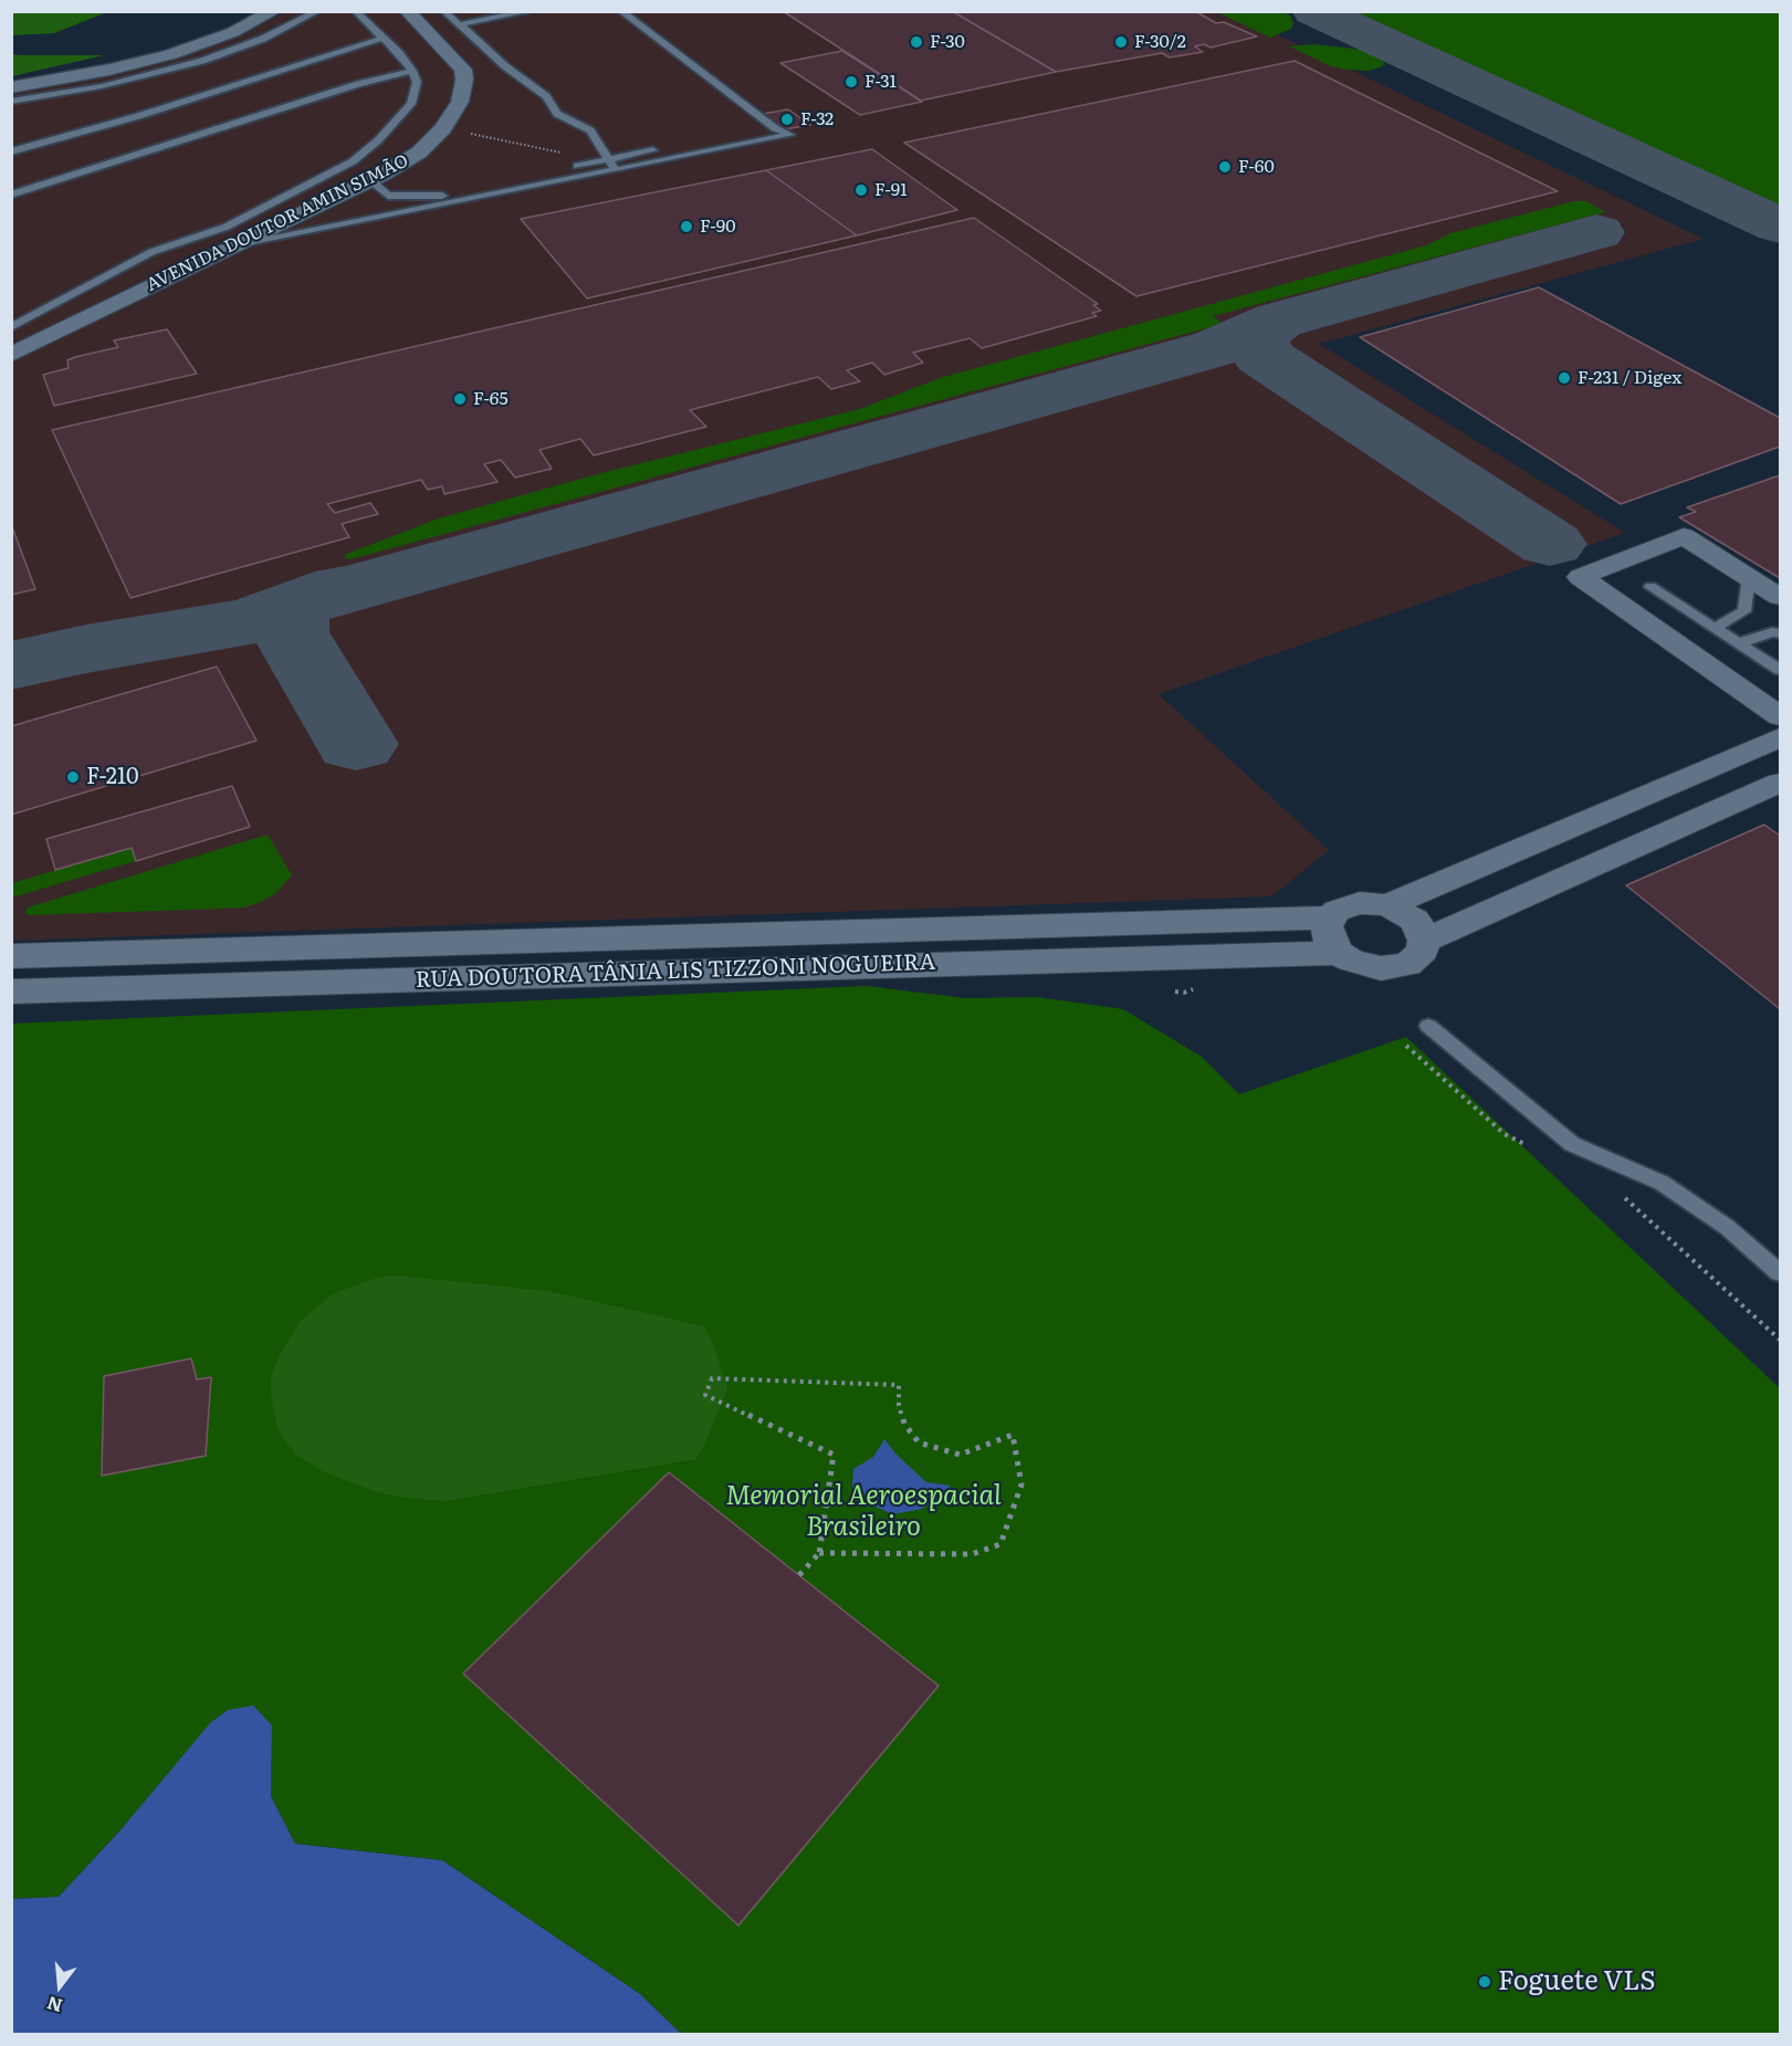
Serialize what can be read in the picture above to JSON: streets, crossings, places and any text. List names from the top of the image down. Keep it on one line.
{"streets":{"street":["AVENIDA DOUTOR AMIN SIMÃO","RUA DOUTORA TÂNIA LIS TIZZONI NOGUEIRA"]},"parks":["Memorial Aeroespacial Brasileiro"],"places":["F-30","F-30/2","F-31","F-32","F-60","F-91","F-90","F-231 / Digex","F-65","F-210","Foguete VLS"],"north":"bottom"}
